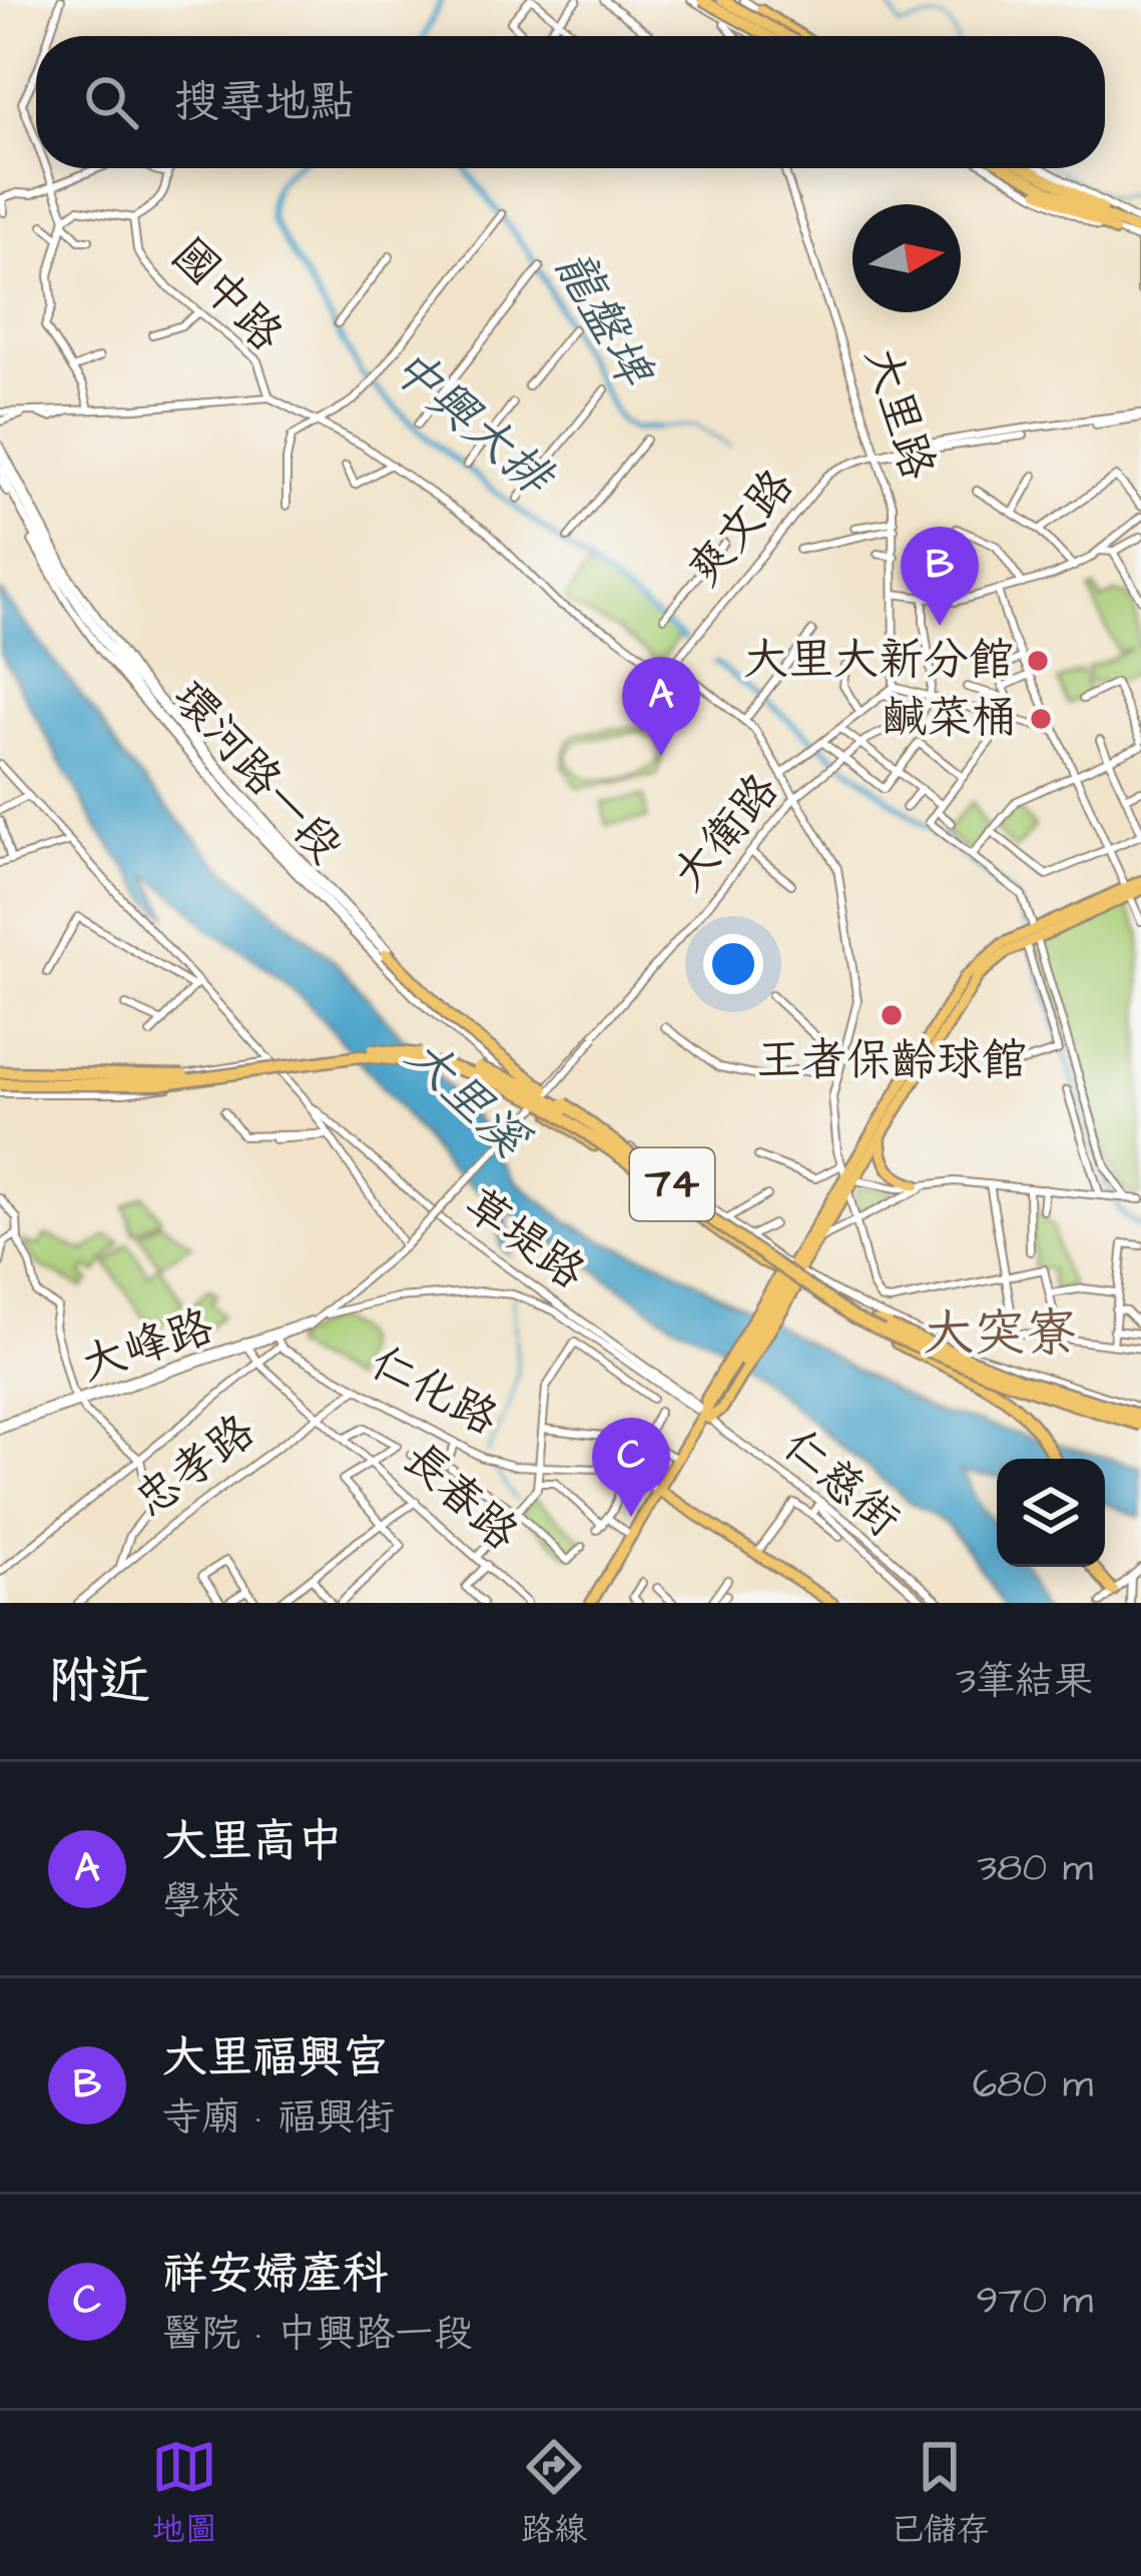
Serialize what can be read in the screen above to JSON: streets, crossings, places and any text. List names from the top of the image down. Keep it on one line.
{"streets":{"highway":["74"],"main road":["仁化路"],"street":["國中路","大里路","爽文路","環河路一段","大衛路","草堤路","大峰路","忠孝路","仁慈街","長春路"]},"crossings":[["國中路","爽文路"],["國中路","大衛路"],["大里路","爽文路"],["環河路一段","74"],["大衛路","大峰路"],["草堤路","大峰路"],["草堤路","仁慈街"],["大峰路","仁化路"],["大峰路","長春路"],["仁化路","忠孝路"],["忠孝路","長春路"]],"districts":["大突寮"],"water":["龍盤埤","中興大排","大里溪"],"places":["大里大新分館","鹹菜桶","王者保齡球館"],"north":"right","page":{"search":"搜尋地點","pins":["B","A","C"],"heading":["附近","3筆結果"],"list":[{"mark":"A","name":"大里高中","note":"學校","value":"380 m"},{"mark":"B","name":"大里福興宮","note":"寺廟 · 福興街","value":"680 m"},{"mark":"C","name":"祥安婦產科","note":"醫院 · 中興路一段","value":"970 m"}],"nav":["地圖","路線","已儲存"]}}
